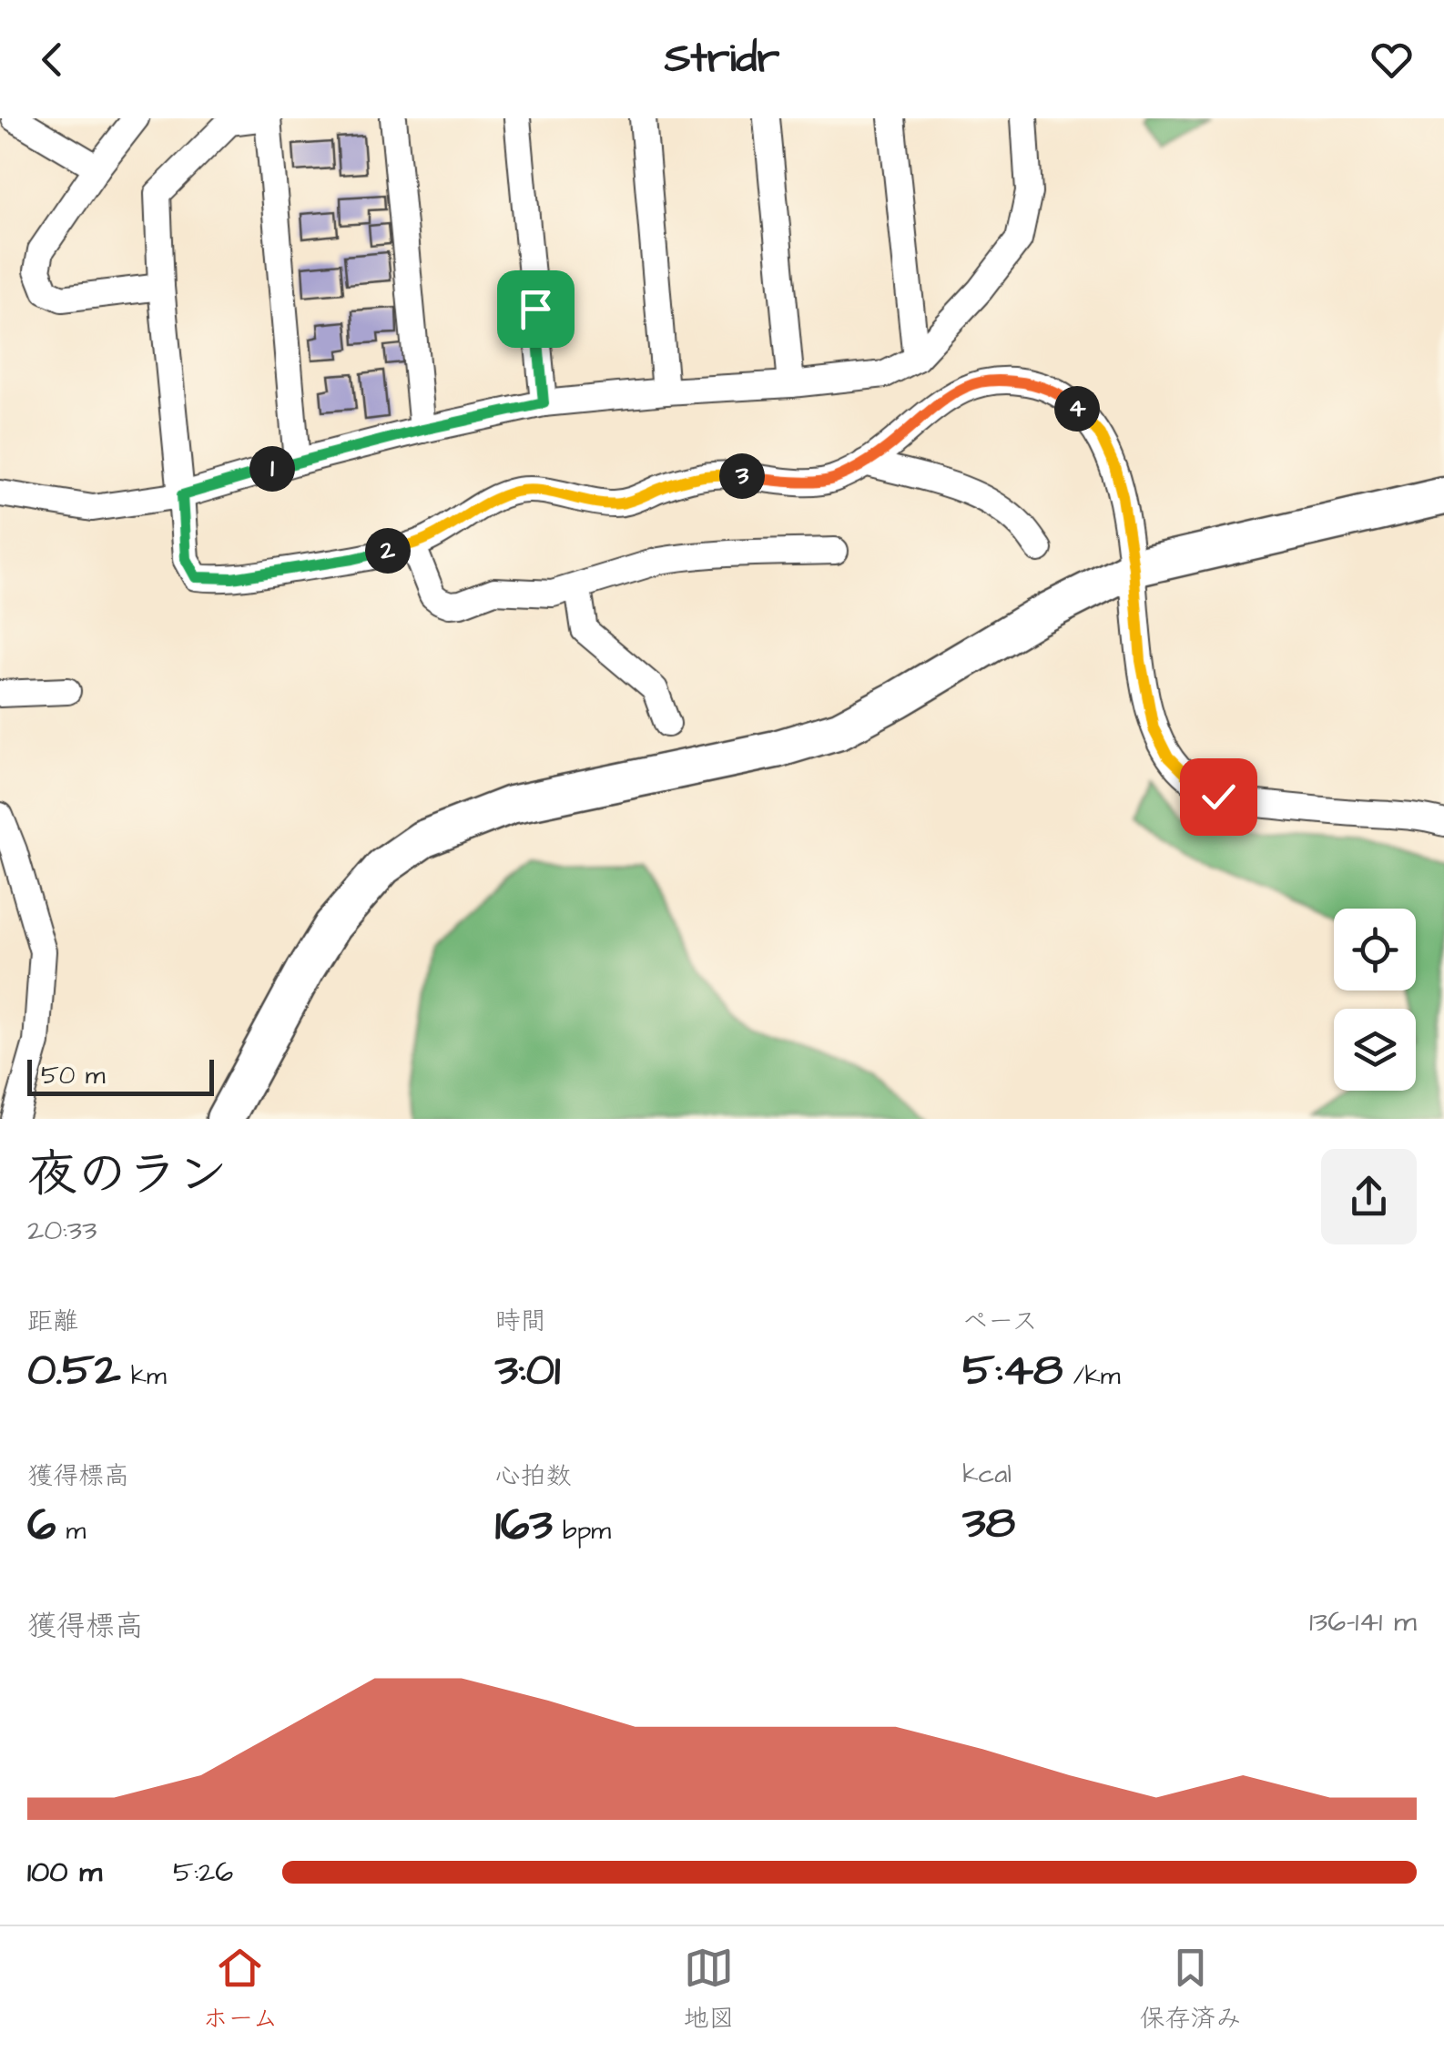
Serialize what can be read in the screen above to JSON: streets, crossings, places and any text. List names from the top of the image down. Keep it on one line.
{"scale_bar":"50 m","page":{"header":"Stridr","pins":["4","1","3","2"],"scale":"50 m","heading":["夜のラン","20:33"],"stats":[["距離","0.52 km"],["時間","3:01"],["ペース","5:48 /km"],["獲得標高","6 m"],["心拍数","163 bpm"],["kcal","38"]],"chart":["獲得標高","136–141 m"],"list":[{"name":"100 m","note":"5:26"}],"tabs":["ホーム","地図","保存済み"]}}
